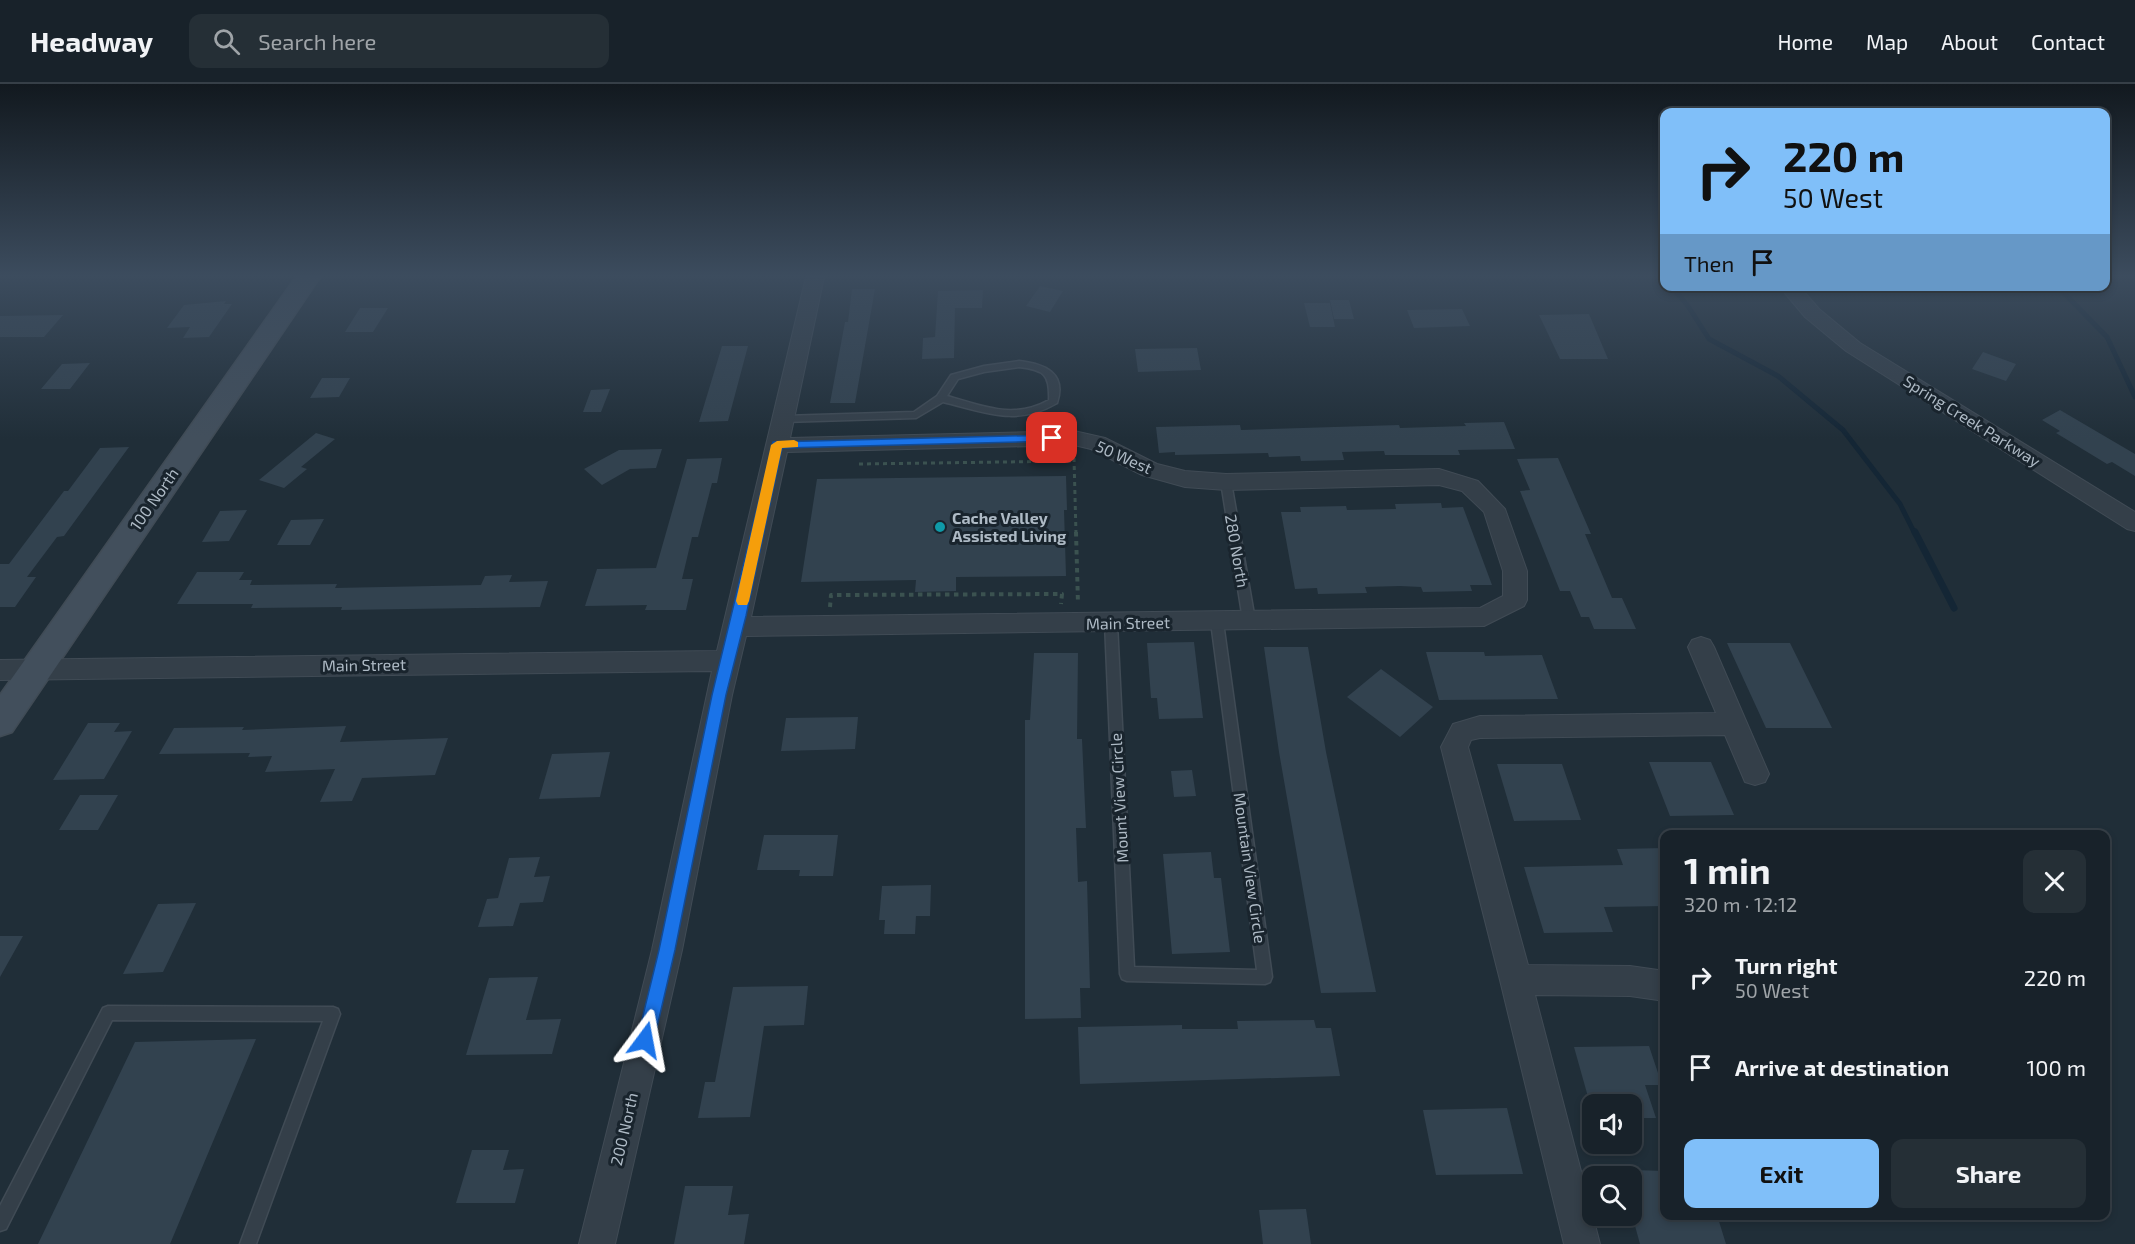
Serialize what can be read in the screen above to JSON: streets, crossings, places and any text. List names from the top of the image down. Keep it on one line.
{"streets":{"street":["Spring Creek Parkway","50 West","100 North","Main Street","200 North"],"lane":["280 North","Mount View Circle","Mountain View Circle"]},"crossings":[["50 West","280 North"],["50 West","Main Street"],["50 West","200 North"],["100 North","Main Street"],["280 North","Main Street"],["Main Street","Mount View Circle"],["Main Street","Mountain View Circle"],["Main Street","200 North"],["Mount View Circle","Mountain View Circle"]],"places":["Cache Valley Assisted Living"],"page":{"header":"Headway","search":"Search here","nav":["Home","Map","About","Contact"],"turn":["220 m","50 West"],"then":"Then","heading":["1 min","320 m · 12:12"],"list":[{"name":"Turn right","note":"50 West","value":"220 m"},{"name":"Arrive at destination","value":"100 m"}],"buttons":["Exit","Share"]}}
